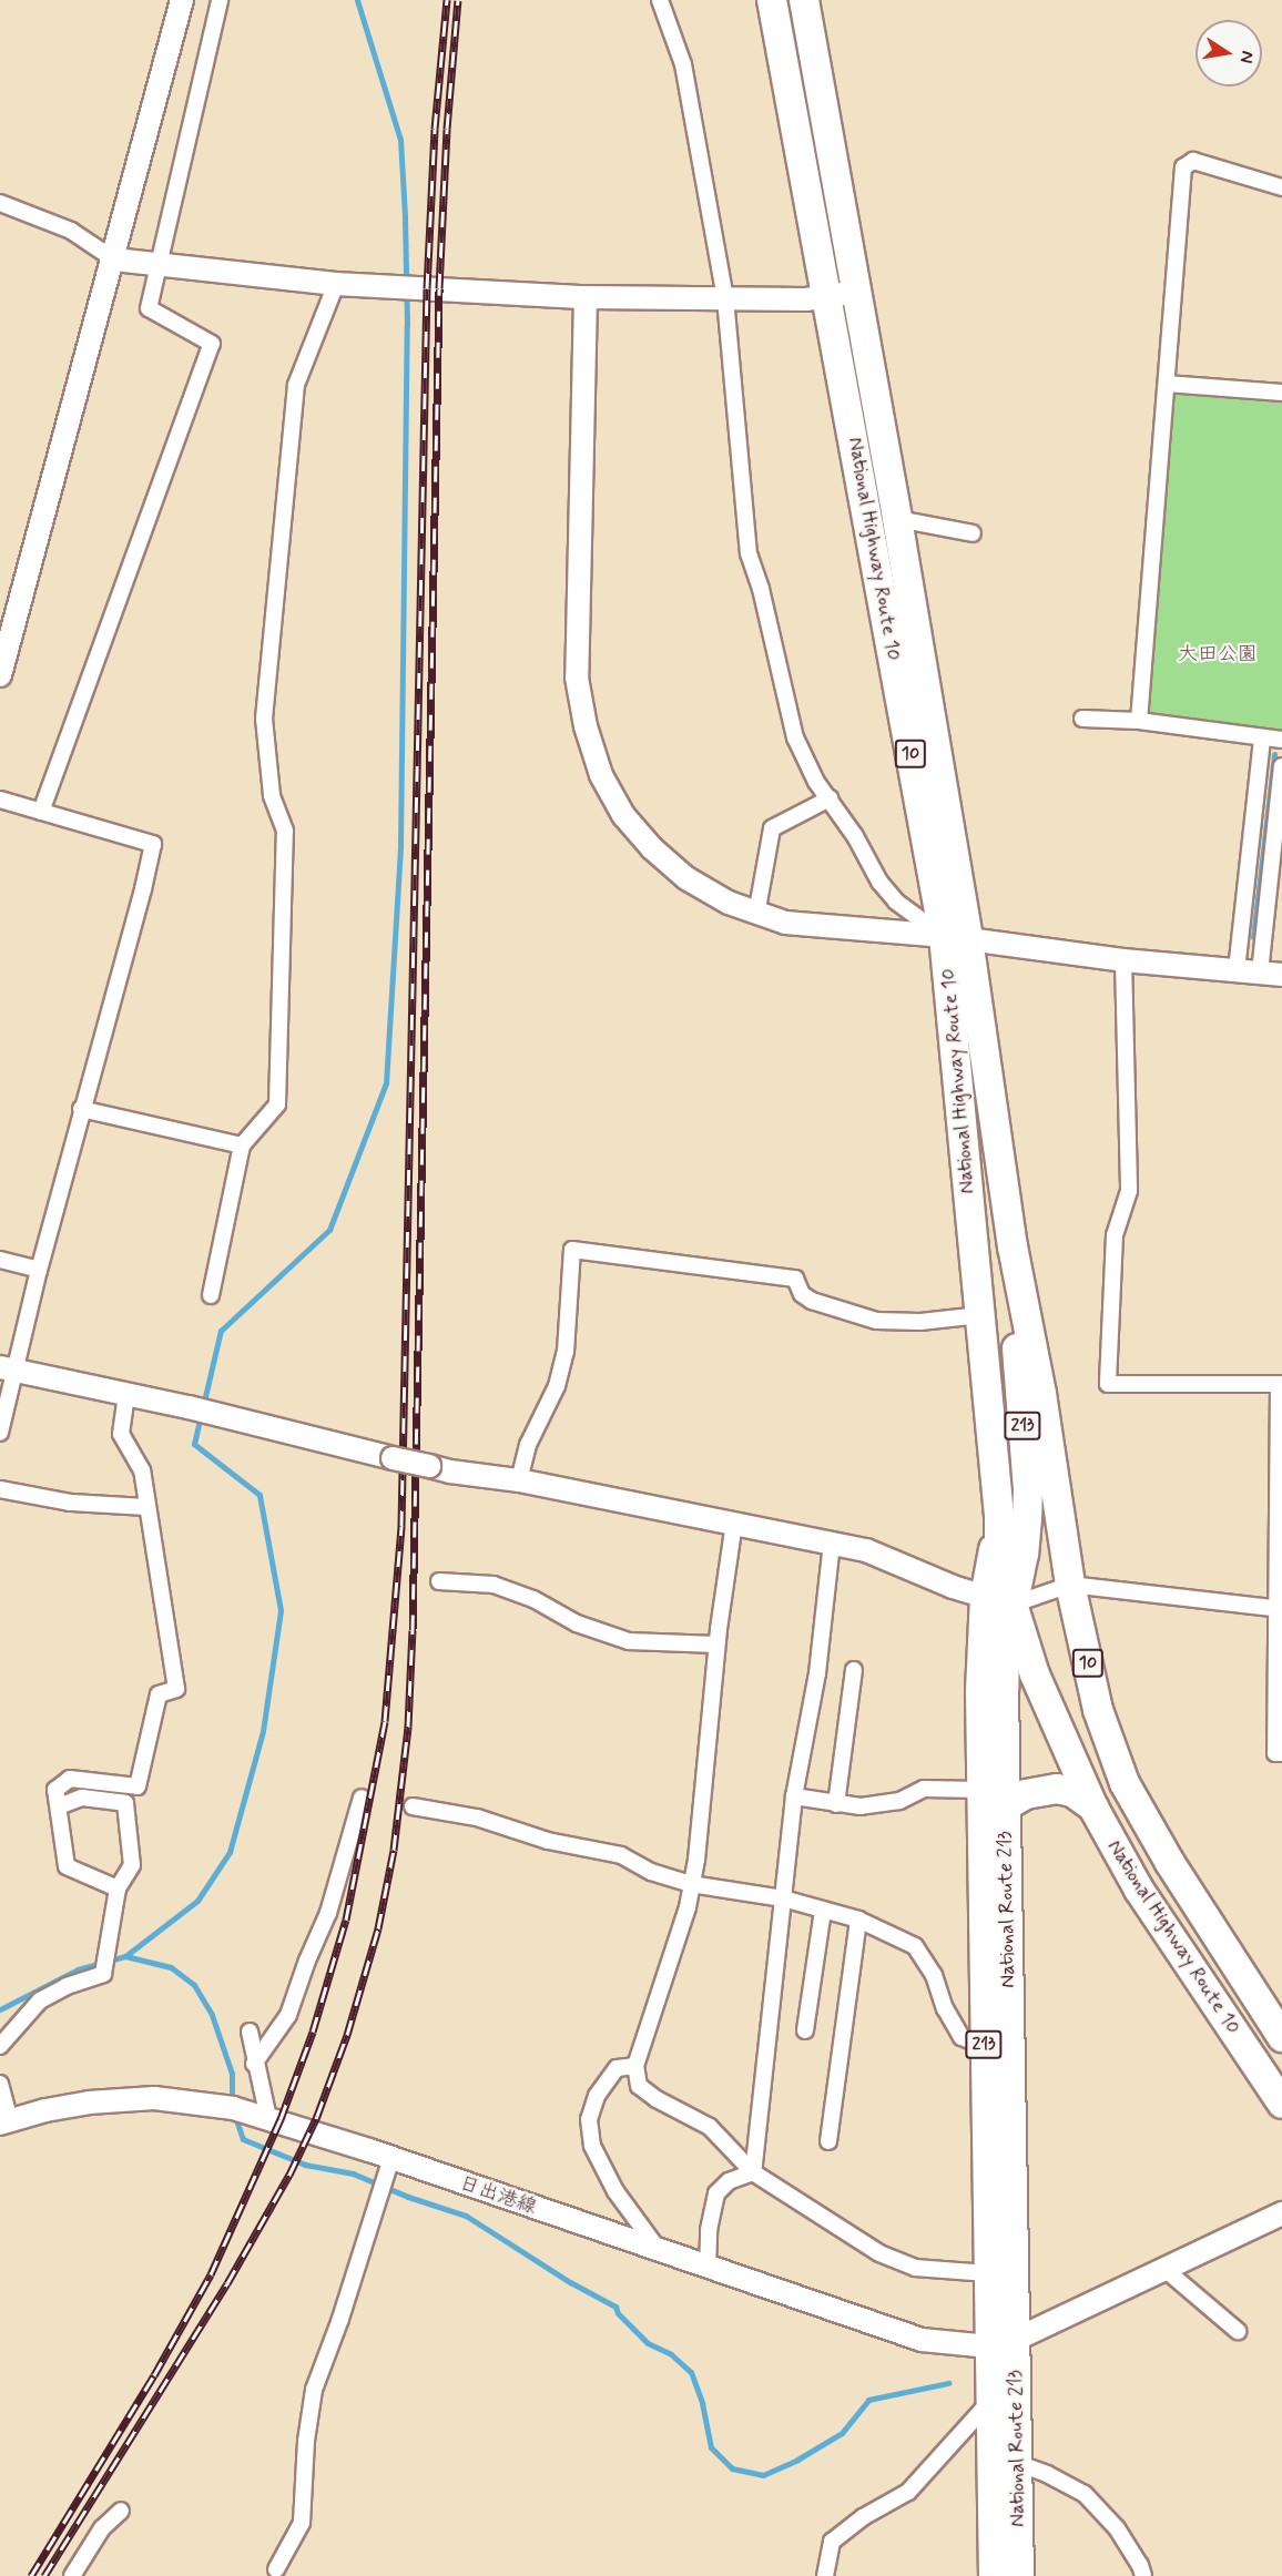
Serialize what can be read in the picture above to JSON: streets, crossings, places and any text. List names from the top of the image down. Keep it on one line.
{"streets":{"highway":["National Highway Route 10","10","213","National Route 213"],"street":["日出港線"]},"crossings":[["National Highway Route 10","National Route 213"],["National Route 213","日出港線"]],"parks":["大田公園"],"north":"right"}
